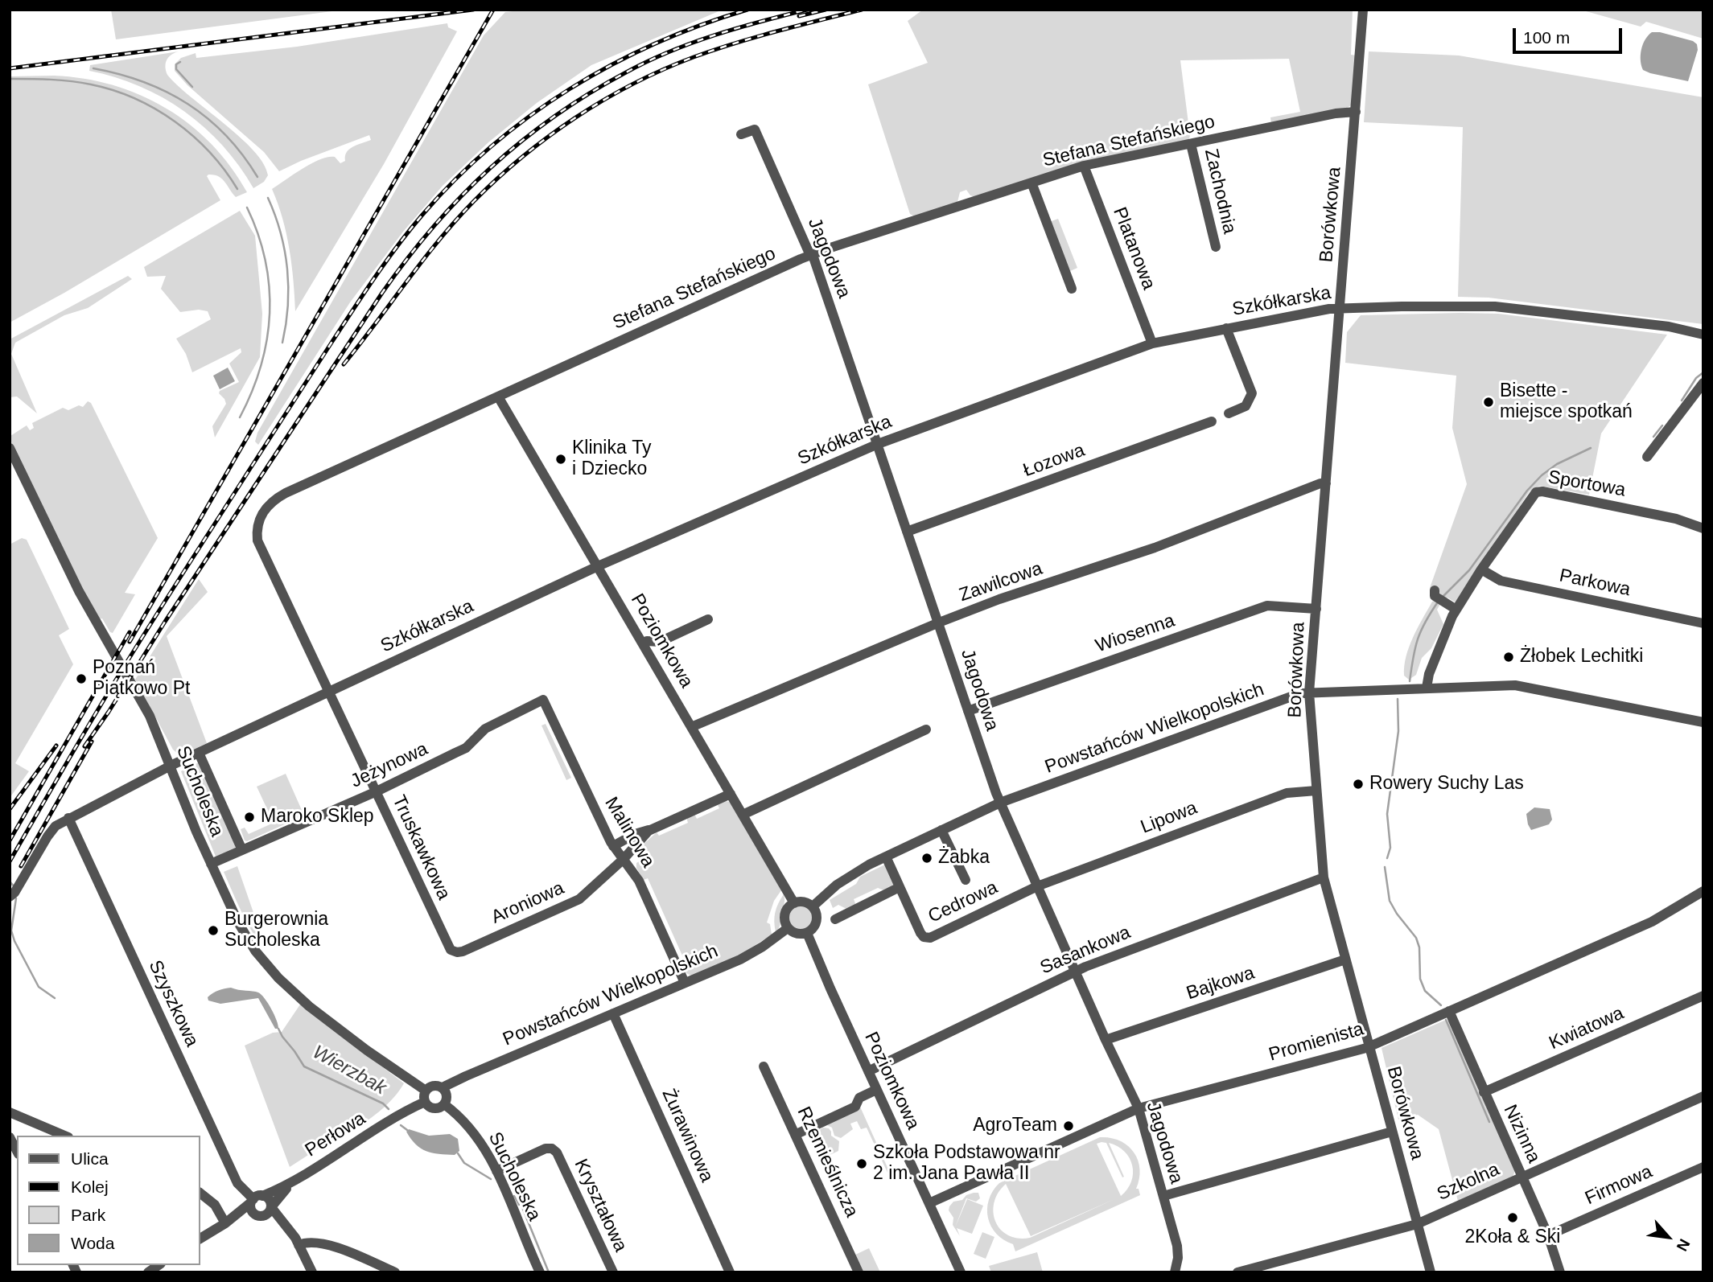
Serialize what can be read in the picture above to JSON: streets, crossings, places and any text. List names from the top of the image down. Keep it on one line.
{"streets":{"street":["Stefana Stefańskiego","Zachodnia","Borówkowa","Platanowa","Jagodowa","Szkółkarska","Łozowa","Sportowa","Zawilcowa","Parkowa","Wiosenna","Poziomkowa","Powstańców Wielkopolskich","Jeżynowa","Sucholeska","Lipowa","Malinowa","Truskawkowa","Cedrowa","Aroniowa","Sasankowa","Bajkowa","Szyszkowa","Kwiatowa","Promienista","Nizinna","Perłowa","Żurawinowa","Rzemieślnicza","Szkolna","Firmowa","Kryształowa"]},"crossings":[["Stefana Stefańskiego","Zachodnia"],["Stefana Stefańskiego","Borówkowa"],["Stefana Stefańskiego","Platanowa"],["Stefana Stefańskiego","Jagodowa"],["Stefana Stefańskiego","Szkółkarska"],["Stefana Stefańskiego","Poziomkowa"],["Stefana Stefańskiego","Truskawkowa"],["Borówkowa","Szkółkarska"],["Borówkowa","Zawilcowa"],["Borówkowa","Wiosenna"],["Borówkowa","Powstańców Wielkopolskich"],["Borówkowa","Lipowa"],["Borówkowa","Sasankowa"],["Borówkowa","Bajkowa"],["Borówkowa","Promienista"],["Borówkowa","Szkolna"],["Platanowa","Szkółkarska"],["Jagodowa","Szkółkarska"],["Jagodowa","Łozowa"],["Jagodowa","Zawilcowa"],["Jagodowa","Wiosenna"],["Jagodowa","Powstańców Wielkopolskich"],["Jagodowa","Lipowa"],["Jagodowa","Cedrowa"],["Jagodowa","Sasankowa"],["Jagodowa","Bajkowa"],["Jagodowa","Promienista"],["Szkółkarska","Poziomkowa"],["Szkółkarska","Sucholeska"],["Szkółkarska","Truskawkowa"],["Szkółkarska","Szyszkowa"],["Sportowa","Parkowa"],["Sportowa","Powstańców Wielkopolskich"],["Zawilcowa","Poziomkowa"],["Poziomkowa","Powstańców Wielkopolskich"],["Poziomkowa","Aroniowa"],["Poziomkowa","Sasankowa"],["Poziomkowa","Promienista"],["Powstańców Wielkopolskich","Sucholeska"],["Powstańców Wielkopolskich","Malinowa"],["Powstańców Wielkopolskich","Cedrowa"],["Powstańców Wielkopolskich","Perłowa"],["Powstańców Wielkopolskich","Żurawinowa"],["Jeżynowa","Sucholeska"],["Jeżynowa","Malinowa"],["Jeżynowa","Truskawkowa"],["Sucholeska","Perłowa"],["Sucholeska","Kryształowa"],["Lipowa","Cedrowa"],["Malinowa","Aroniowa"],["Truskawkowa","Aroniowa"],["Szyszkowa","Perłowa"],["Kwiatowa","Nizinna"],["Promienista","Nizinna"],["Nizinna","Szkolna"],["Nizinna","Firmowa"]],"water":["Wierzbak"],"places":["Bisette - miejsce spotkań","Klinika Ty i Dziecko","Żłobek Lechitki","Poznań Piątkowo Pt","Rowery Suchy Las","Maroko Sklep","Żabka","Burgerownia Sucholeska","AgroTeam","Szkoła Podstawowa nr 2 im. Jana Pawła II","2Koła & Ski"],"legend":["Ulica","Kolej","Park","Woda"],"scale_bar":"100 m","north":"bottom right"}
